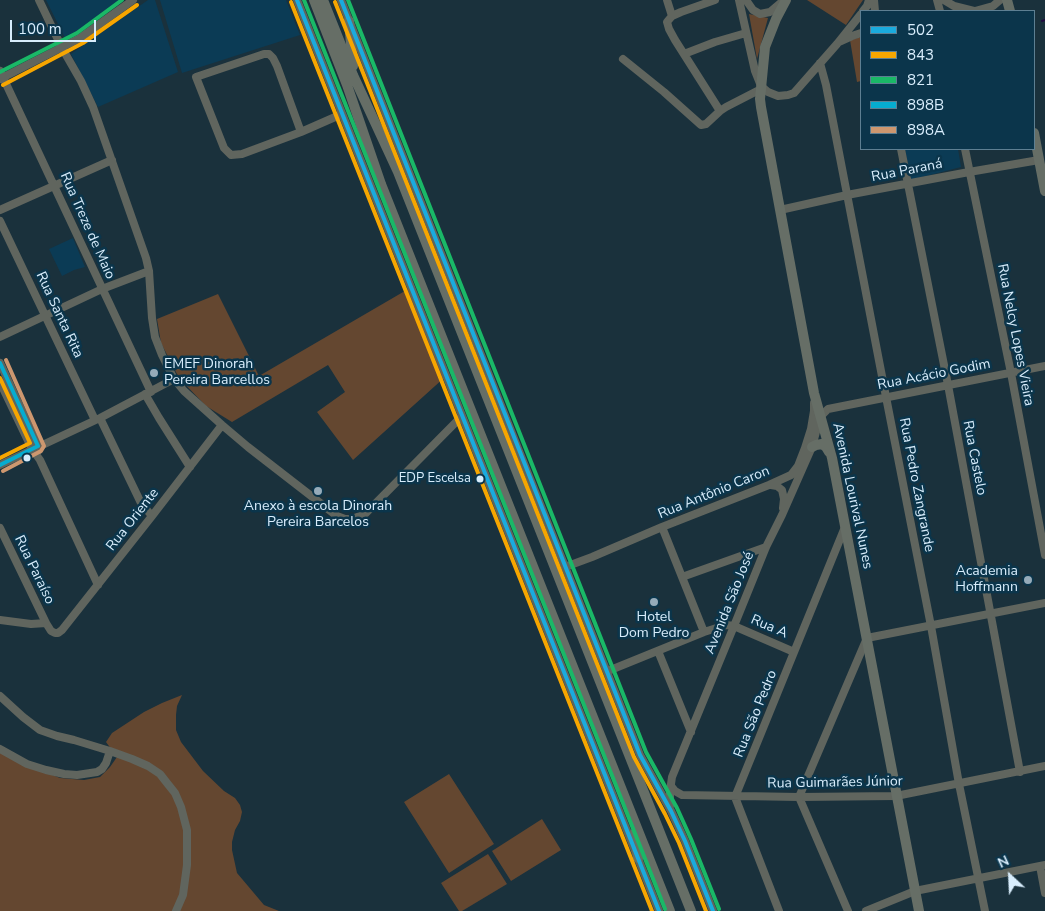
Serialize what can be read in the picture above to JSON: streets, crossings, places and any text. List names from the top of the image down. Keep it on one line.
{"streets":{"main road":["Avenida Lourival Nunes"],"street":["Rua Paraná","Rua Treze de Maio","Rua Santa Rita","Rua Nelcy Lopes Vieira","Rua Acácio Godim","Rua Castelo","Rua Pedro Zangrande","Rua Antônio Caron","Rua Oriente","Rua Paraíso","Avenida São José","Rua A","Rua São Pedro","Rua Guimarães Júnior"]},"crossings":[["Rua Paraná","Rua Nelcy Lopes Vieira"],["Rua Paraná","Rua Castelo"],["Rua Paraná","Rua Pedro Zangrande"],["Rua Paraná","Avenida Lourival Nunes"],["Rua Treze de Maio","Rua Oriente"],["Rua Santa Rita","Rua Oriente"],["Rua Nelcy Lopes Vieira","Rua Acácio Godim"],["Rua Acácio Godim","Rua Castelo"],["Rua Acácio Godim","Rua Pedro Zangrande"],["Rua Acácio Godim","Avenida Lourival Nunes"],["Rua Acácio Godim","Avenida São José"],["Rua Castelo","Rua Guimarães Júnior"],["Rua Pedro Zangrande","Rua Guimarães Júnior"],["Rua Antônio Caron","Avenida Lourival Nunes"],["Avenida Lourival Nunes","Avenida São José"],["Avenida Lourival Nunes","Rua São Pedro"],["Avenida Lourival Nunes","Rua Guimarães Júnior"],["Rua Oriente","Rua Paraíso"],["Avenida São José","Rua A"],["Rua A","Rua São Pedro"],["Rua São Pedro","Rua Guimarães Júnior"]],"places":["EMEF Dinorah Pereira Barcellos","EDP Escelsa","Anexo à escola Dinorah Pereira Barcelos","Academia Hoffmann","Hotel Dom Pedro"],"lines":["transit line 502","transit line 821","transit line 843","transit line 898A","transit line 898B"],"legend":["502","843","821","898B","898A"],"scale_bar":"100 m","north":"top left"}
